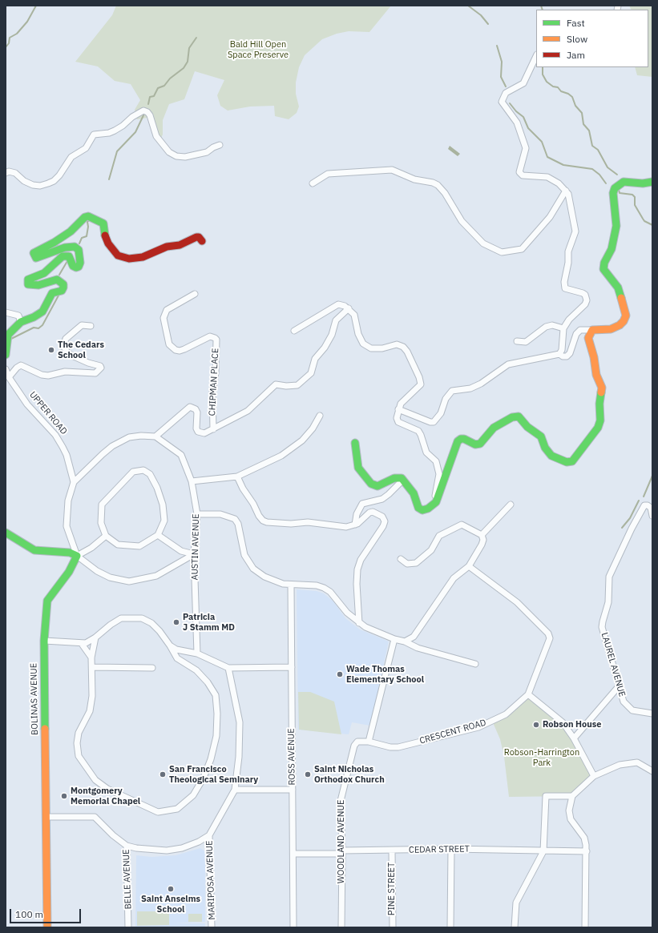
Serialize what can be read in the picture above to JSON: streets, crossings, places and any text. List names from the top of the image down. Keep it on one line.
{"streets":{"street":["CHIPMAN PLACE","UPPER ROAD","AUSTIN AVENUE","LAUREL AVENUE","BOLINAS AVENUE","CRESCENT ROAD","ROSS AVENUE","WOODLAND AVENUE","CEDAR STREET","BELLE AVENUE","MARIPOSA AVENUE","PINE STREET"]},"crossings":[["BOLINAS AVENUE","BELLE AVENUE"],["CRESCENT ROAD","WOODLAND AVENUE"],["ROSS AVENUE","CEDAR STREET"],["WOODLAND AVENUE","CEDAR STREET"],["CEDAR STREET","PINE STREET"]],"parks":["Bald Hill Open Space Preserve","Robson-Harrington Park"],"places":["The Cedars School","Patricia J Stamm MD","Wade Thomas Elementary School","Robson House","San Francisco Theological Seminary","Saint Nicholas Orthodox Church","Montgomery Memorial Chapel","Saint Anselms School"],"legend":["Fast","Slow","Jam"],"scale_bar":"100 m"}
